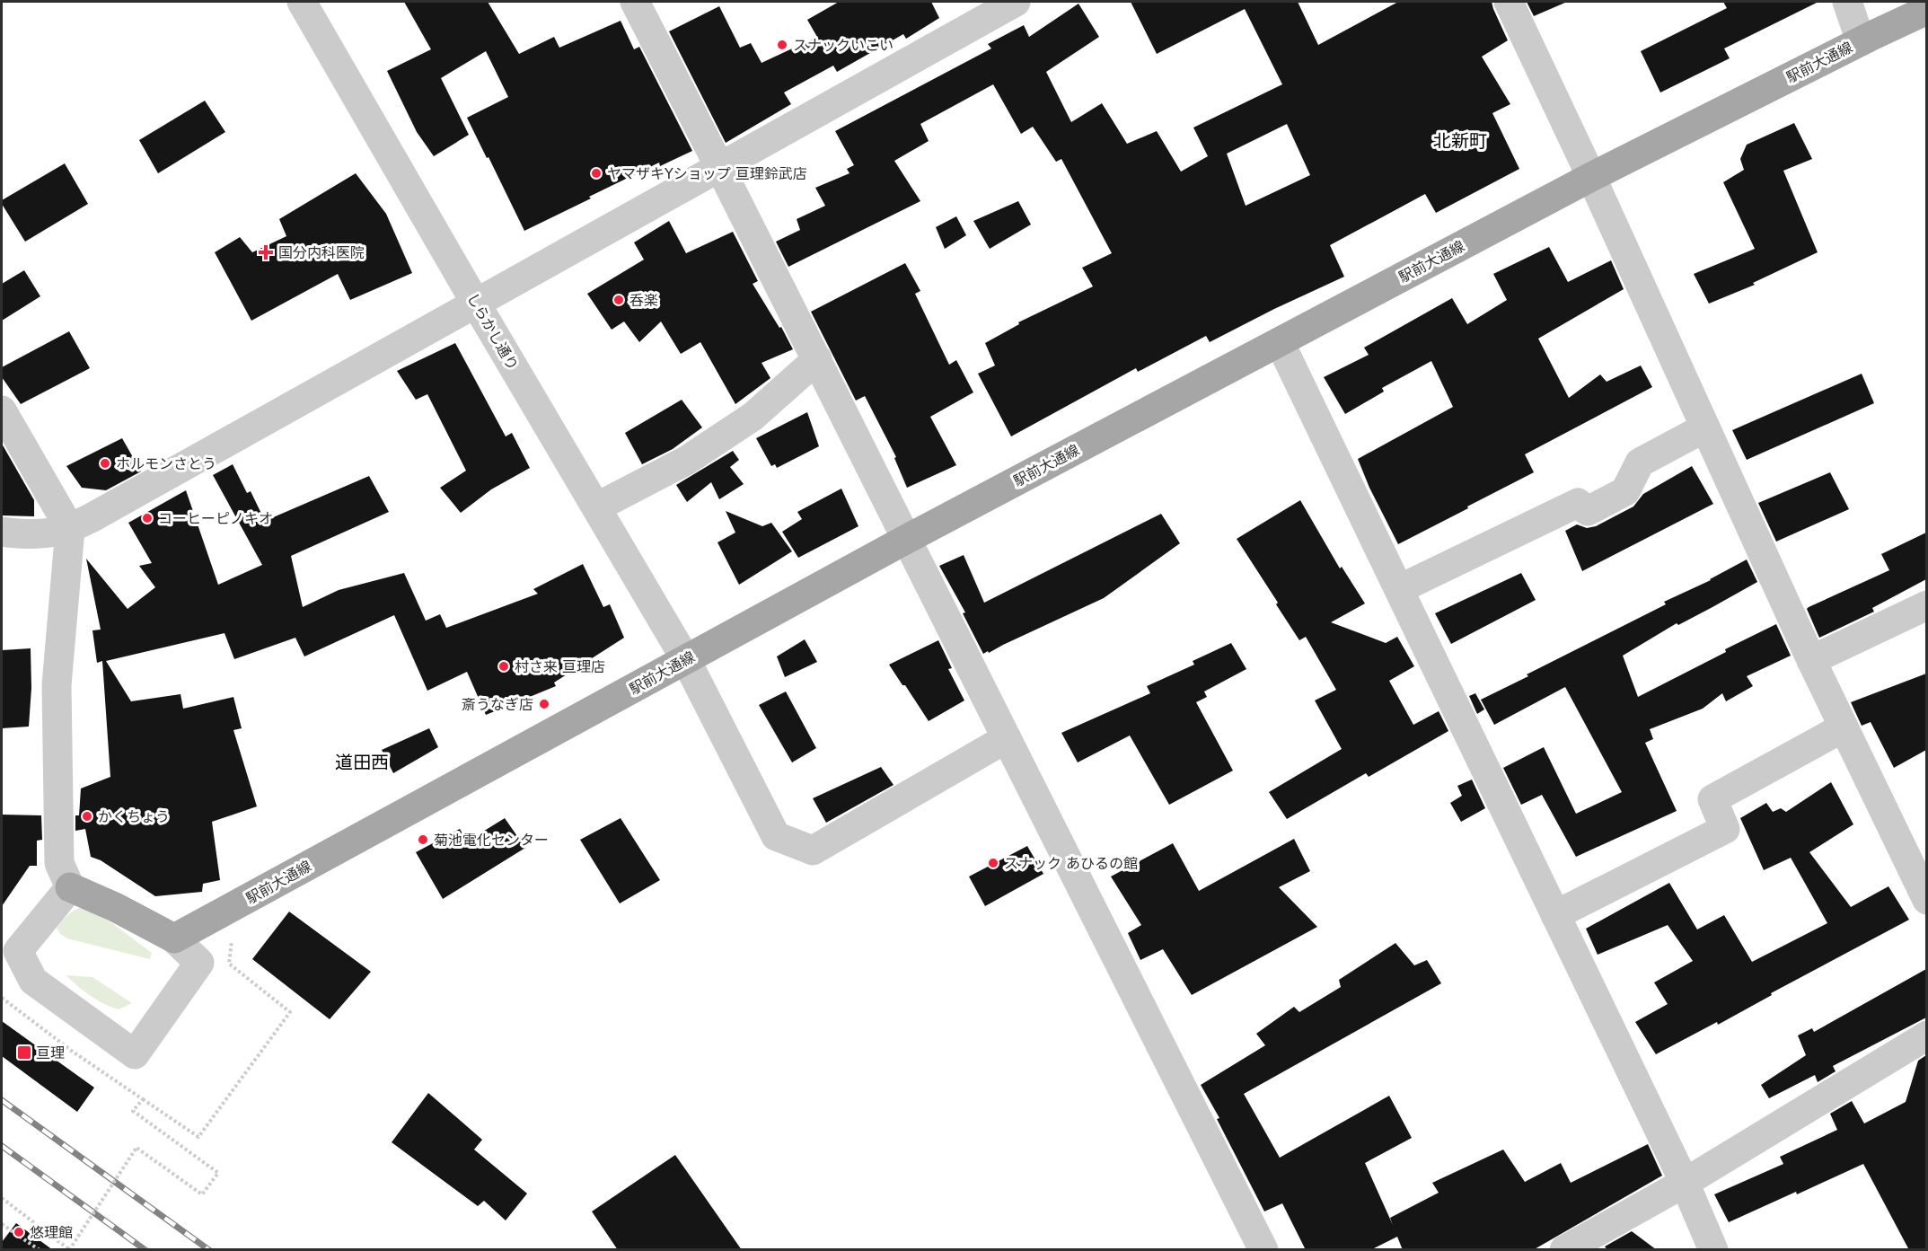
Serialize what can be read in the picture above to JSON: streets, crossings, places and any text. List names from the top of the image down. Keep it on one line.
{"streets":{"main road":["駅前大通線"],"street":["しらかし通り"]},"crossings":[["駅前大通線","しらかし通り"]],"districts":["北新町","道田西"],"places":{"other":["スナックいこい","ヤマザキYショップ 亘理鈴武店","呑楽","ホルモンさとう","コーヒーピノキオ","村さ来 亘理店","斎うなぎ店","かくちょう","菊池電化センター","スナック あひるの館","悠理館"],"health":["国分内科医院"],"transit":["亘理"]}}
